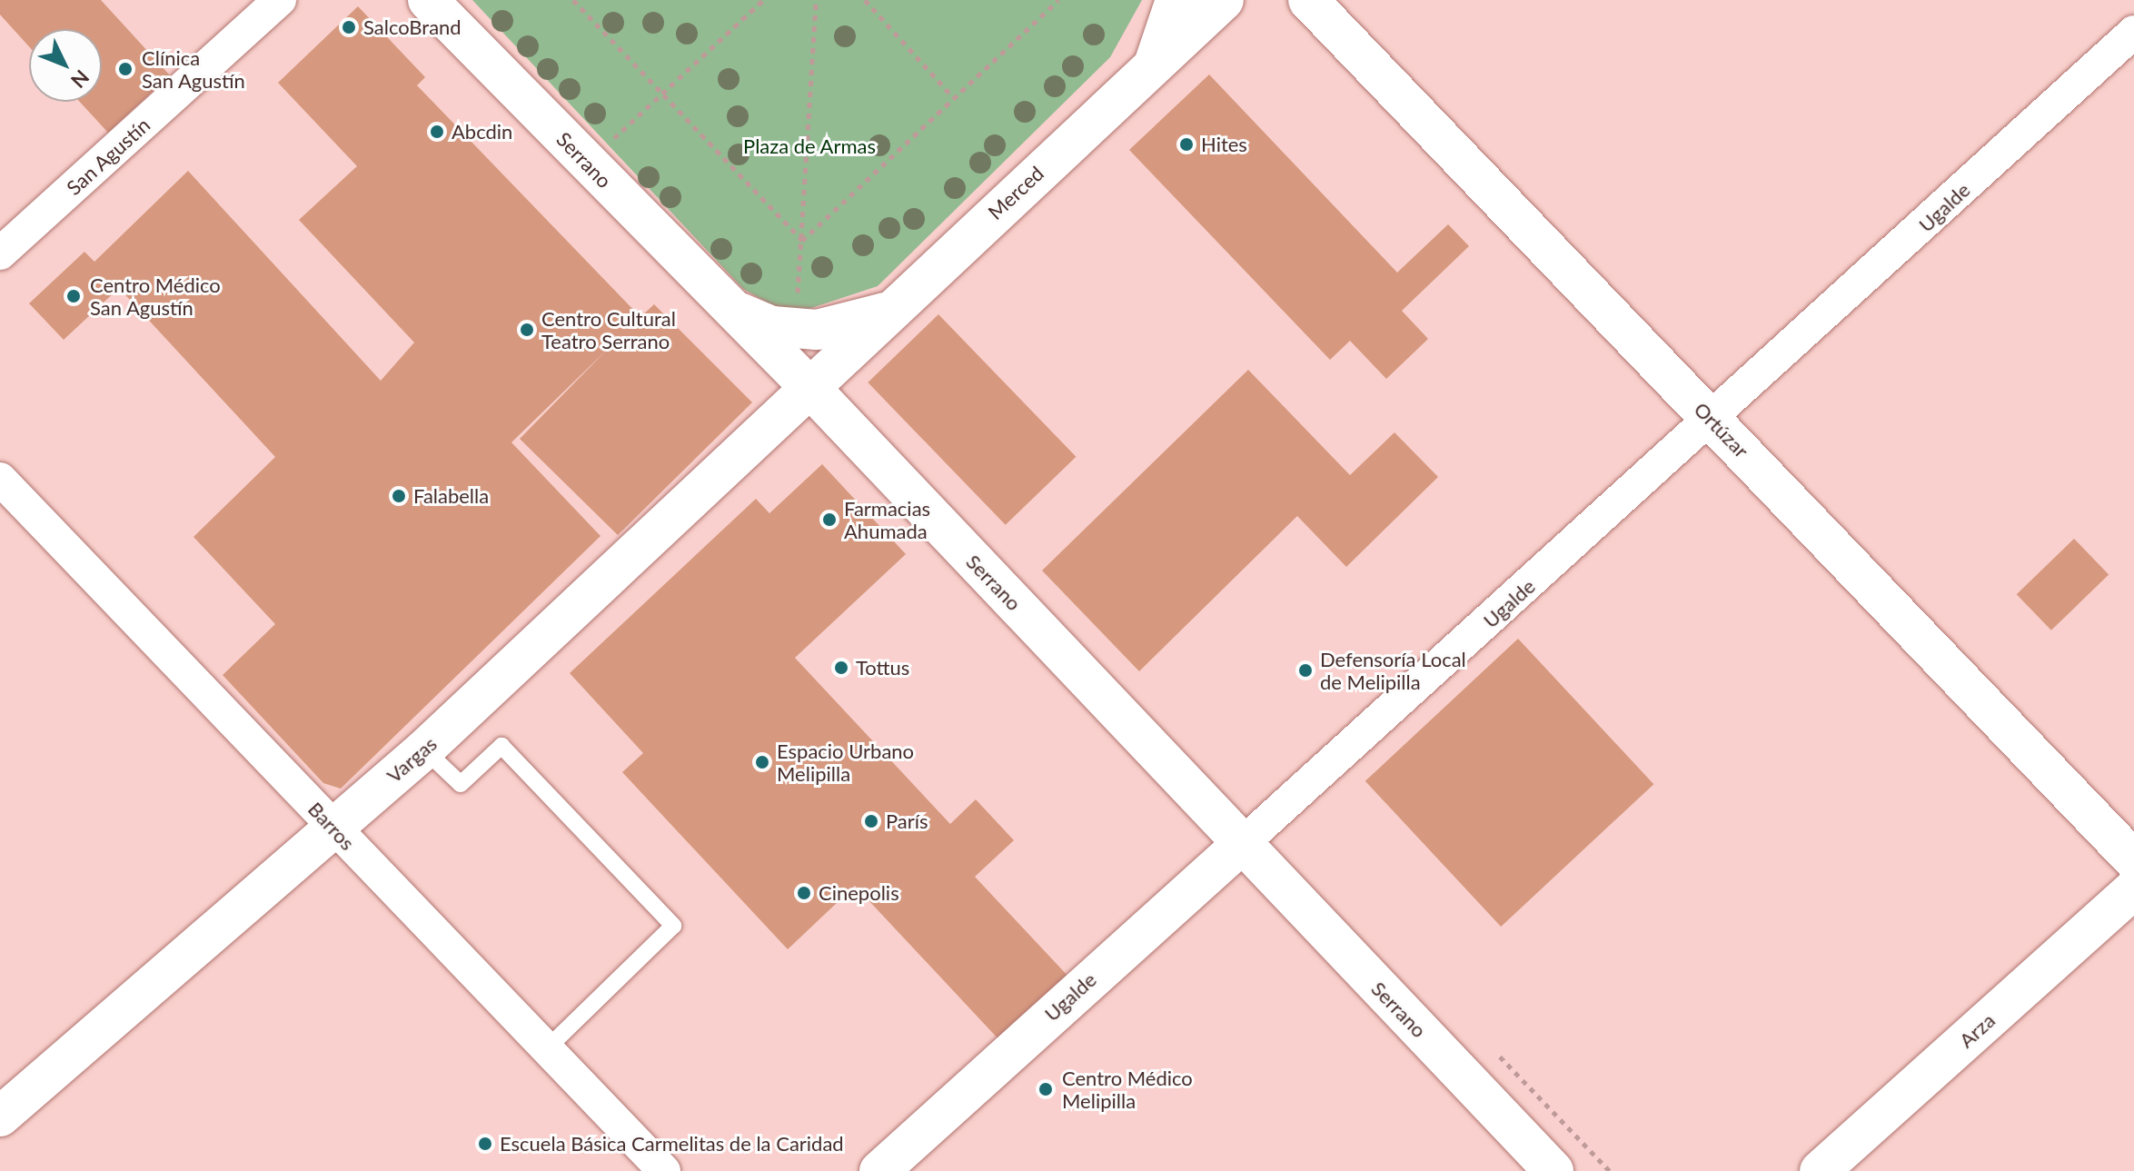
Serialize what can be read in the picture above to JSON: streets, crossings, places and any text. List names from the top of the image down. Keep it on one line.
{"streets":{"main road":["Serrano","Merced","Ugalde","Ortúzar","Vargas","Arza"],"street":["San Agustín","Barros"]},"crossings":[["Serrano","Merced"],["Serrano","Ugalde"],["Serrano","Vargas"],["Merced","Vargas"],["Ugalde","Ortúzar"],["Vargas","Barros"]],"parks":["Plaza de Armas"],"places":["SalcoBrand","Clínica San Agustín","Abcdin","Hites","Centro Médico San Agustín","Centro Cultural Teatro Serrano","Falabella","Farmacias Ahumada","Tottus","Defensoría Local de Melipilla","Espacio Urbano Melipilla","París","Cinepolis","Centro Médico Melipilla","Escuela Básica Carmelitas de la Caridad"],"north":"bottom right"}
